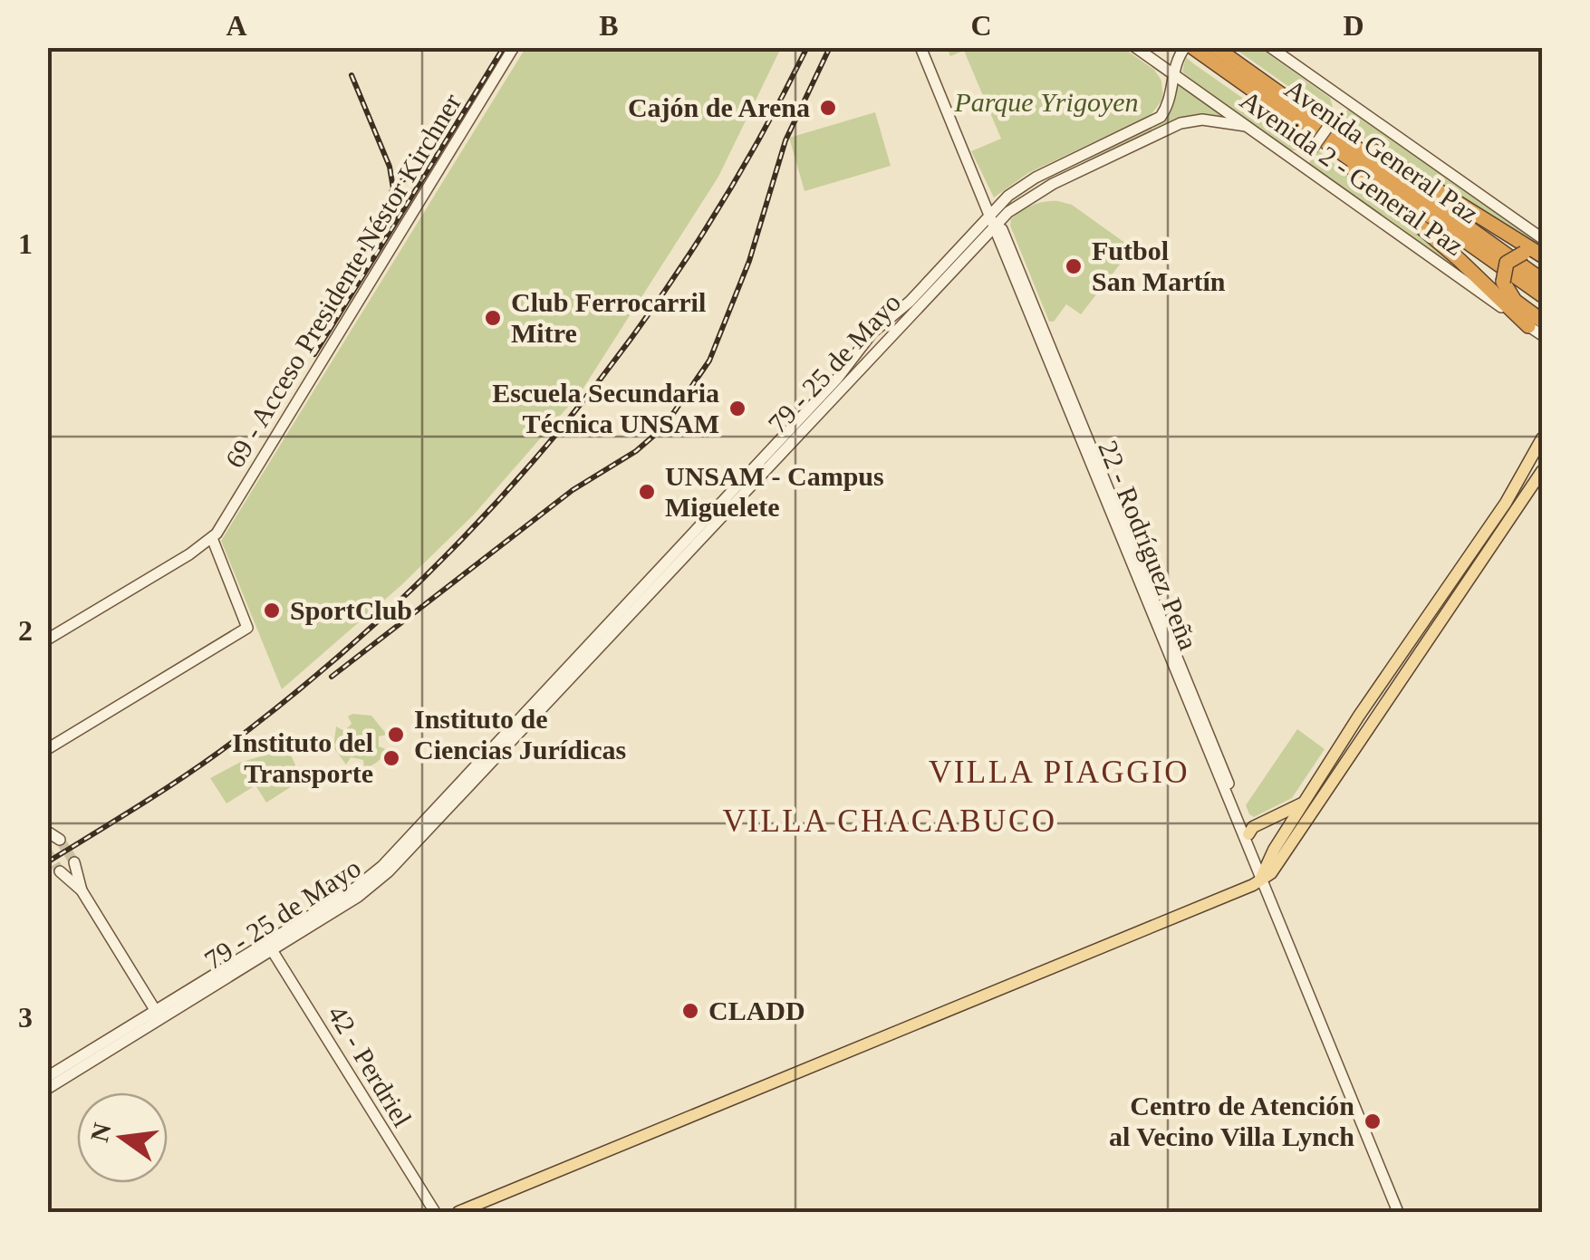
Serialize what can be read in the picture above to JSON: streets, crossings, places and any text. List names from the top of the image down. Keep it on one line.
{"streets":{"highway":["Avenida General Paz"],"main road":["Avenida 2 - General Paz","69 - Acceso Presidente Néstor Kirchner","79 - 25 de Mayo","22 - Rodríguez Peña","42 - Perdriel"]},"crossings":[["79 - 25 de Mayo","22 - Rodríguez Peña"],["79 - 25 de Mayo","42 - Perdriel"]],"districts":["VILLA PIAGGIO","VILLA CHACABUCO"],"parks":["Parque Yrigoyen"],"places":["Cajón de Arena","Futbol San Martín","Club Ferrocarril Mitre","Escuela Secundaria Técnica UNSAM","UNSAM - Campus Miguelete","SportClub","Instituto de Ciencias Jurídicas","Instituto del Transporte","CLADD","Centro de Atención al Vecino Villa Lynch"],"north":"left","grid":{"columns":["A","B","C","D"],"rows":["1","2","3"]}}
